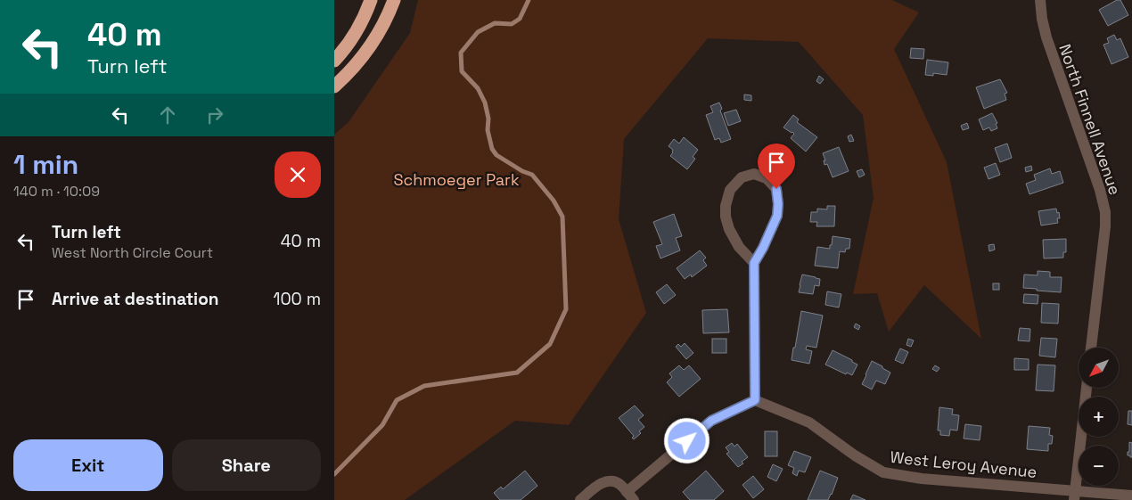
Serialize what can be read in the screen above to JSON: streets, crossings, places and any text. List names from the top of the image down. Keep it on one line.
{"streets":{"street":["North Finnell Avenue","West Leroy Avenue"]},"parks":["Schmoeger Park"],"north":"bottom left","page":{"turn":["40 m","Turn left"],"heading":["1 min","140 m · 10:09"],"list":[{"name":"Turn left","note":"West North Circle Court","value":"40 m"},{"name":"Arrive at destination","value":"100 m"}],"map_buttons":["+","−"],"buttons":["Exit","Share"]}}
